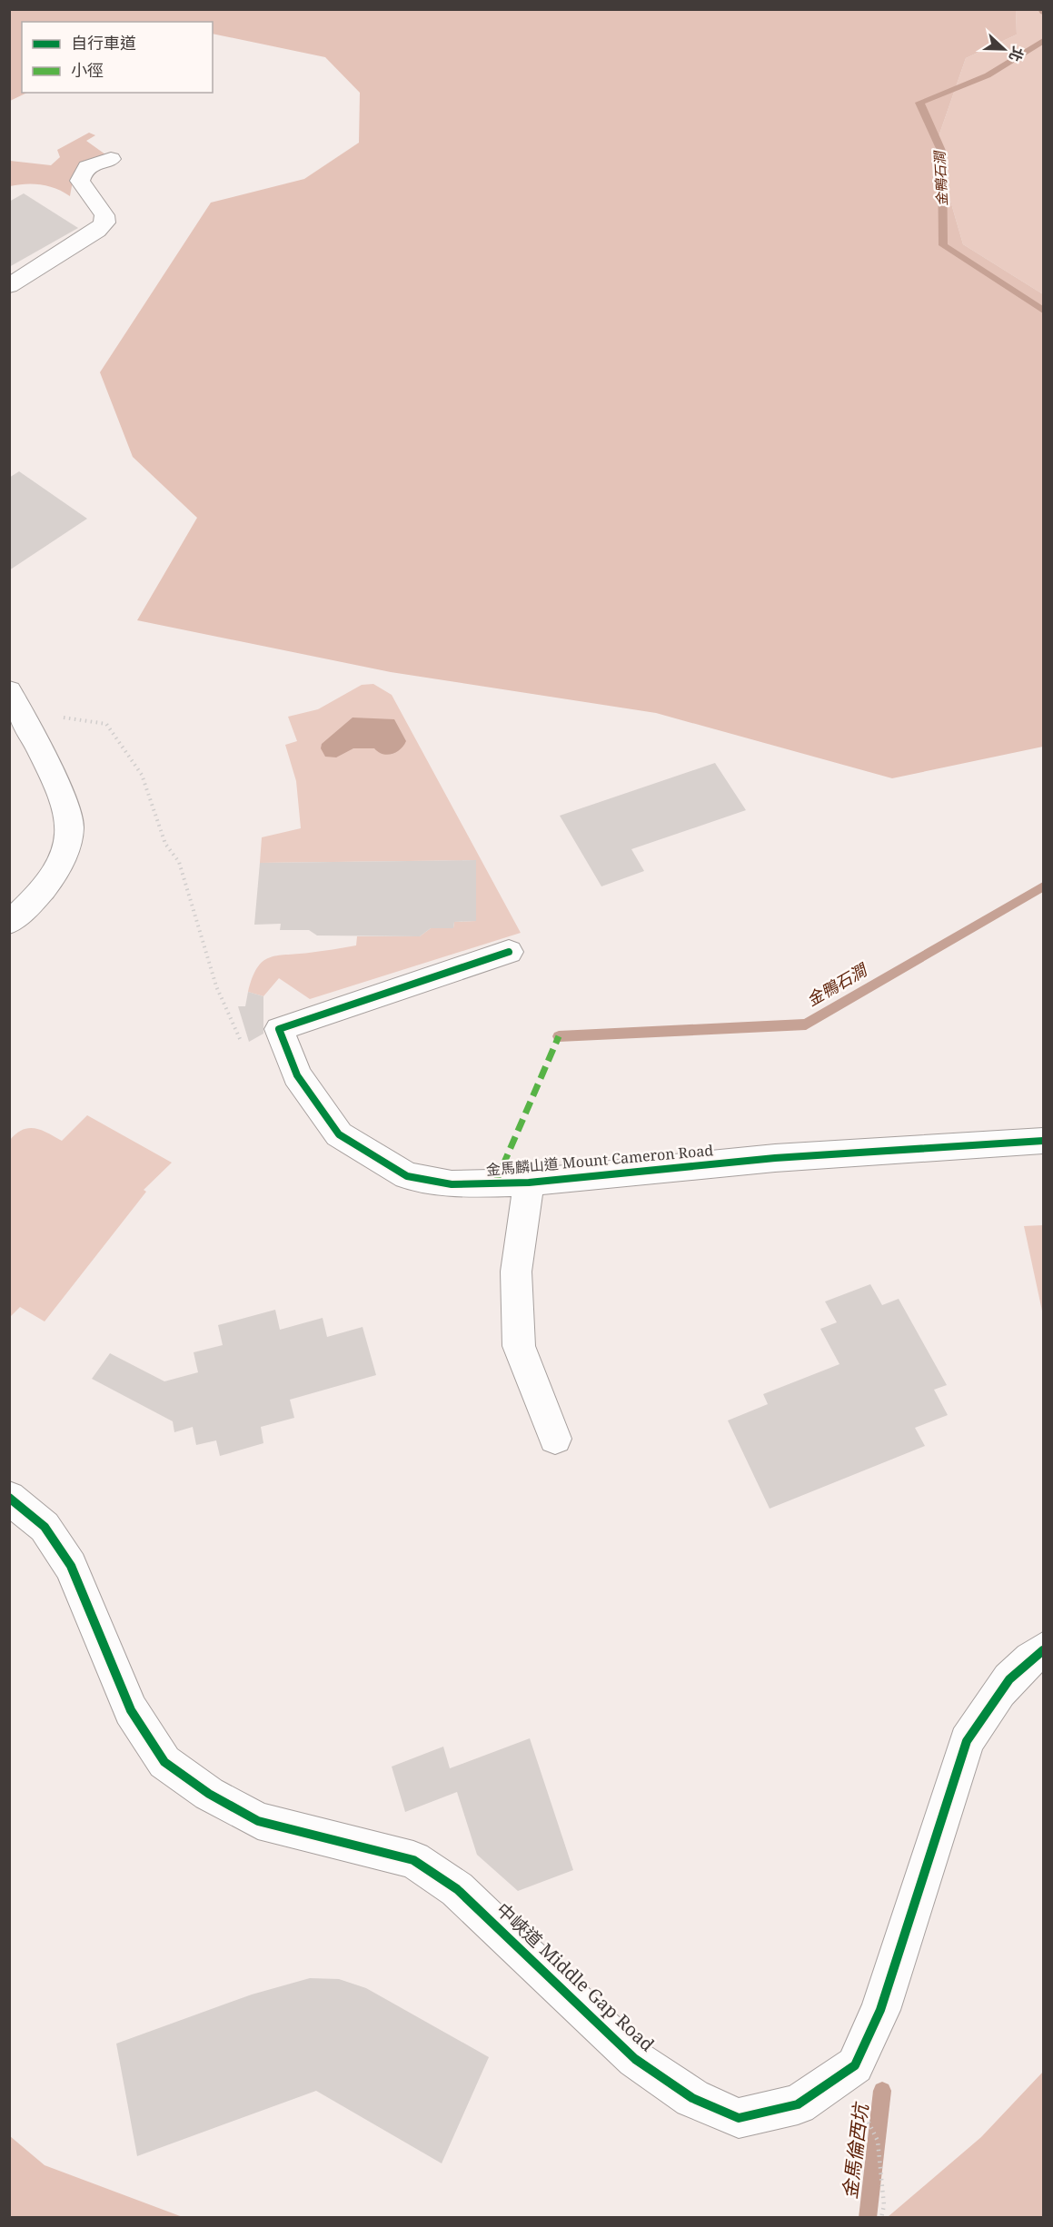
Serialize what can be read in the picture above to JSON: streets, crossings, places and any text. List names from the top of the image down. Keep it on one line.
{"streets":{"street":["金馬麟山道 Mount Cameron Road","中峽道 Middle Gap Road"]},"water":["金鴨石澗","金馬倫西坑"],"legend":["自行車道","小徑"],"north":"right"}
